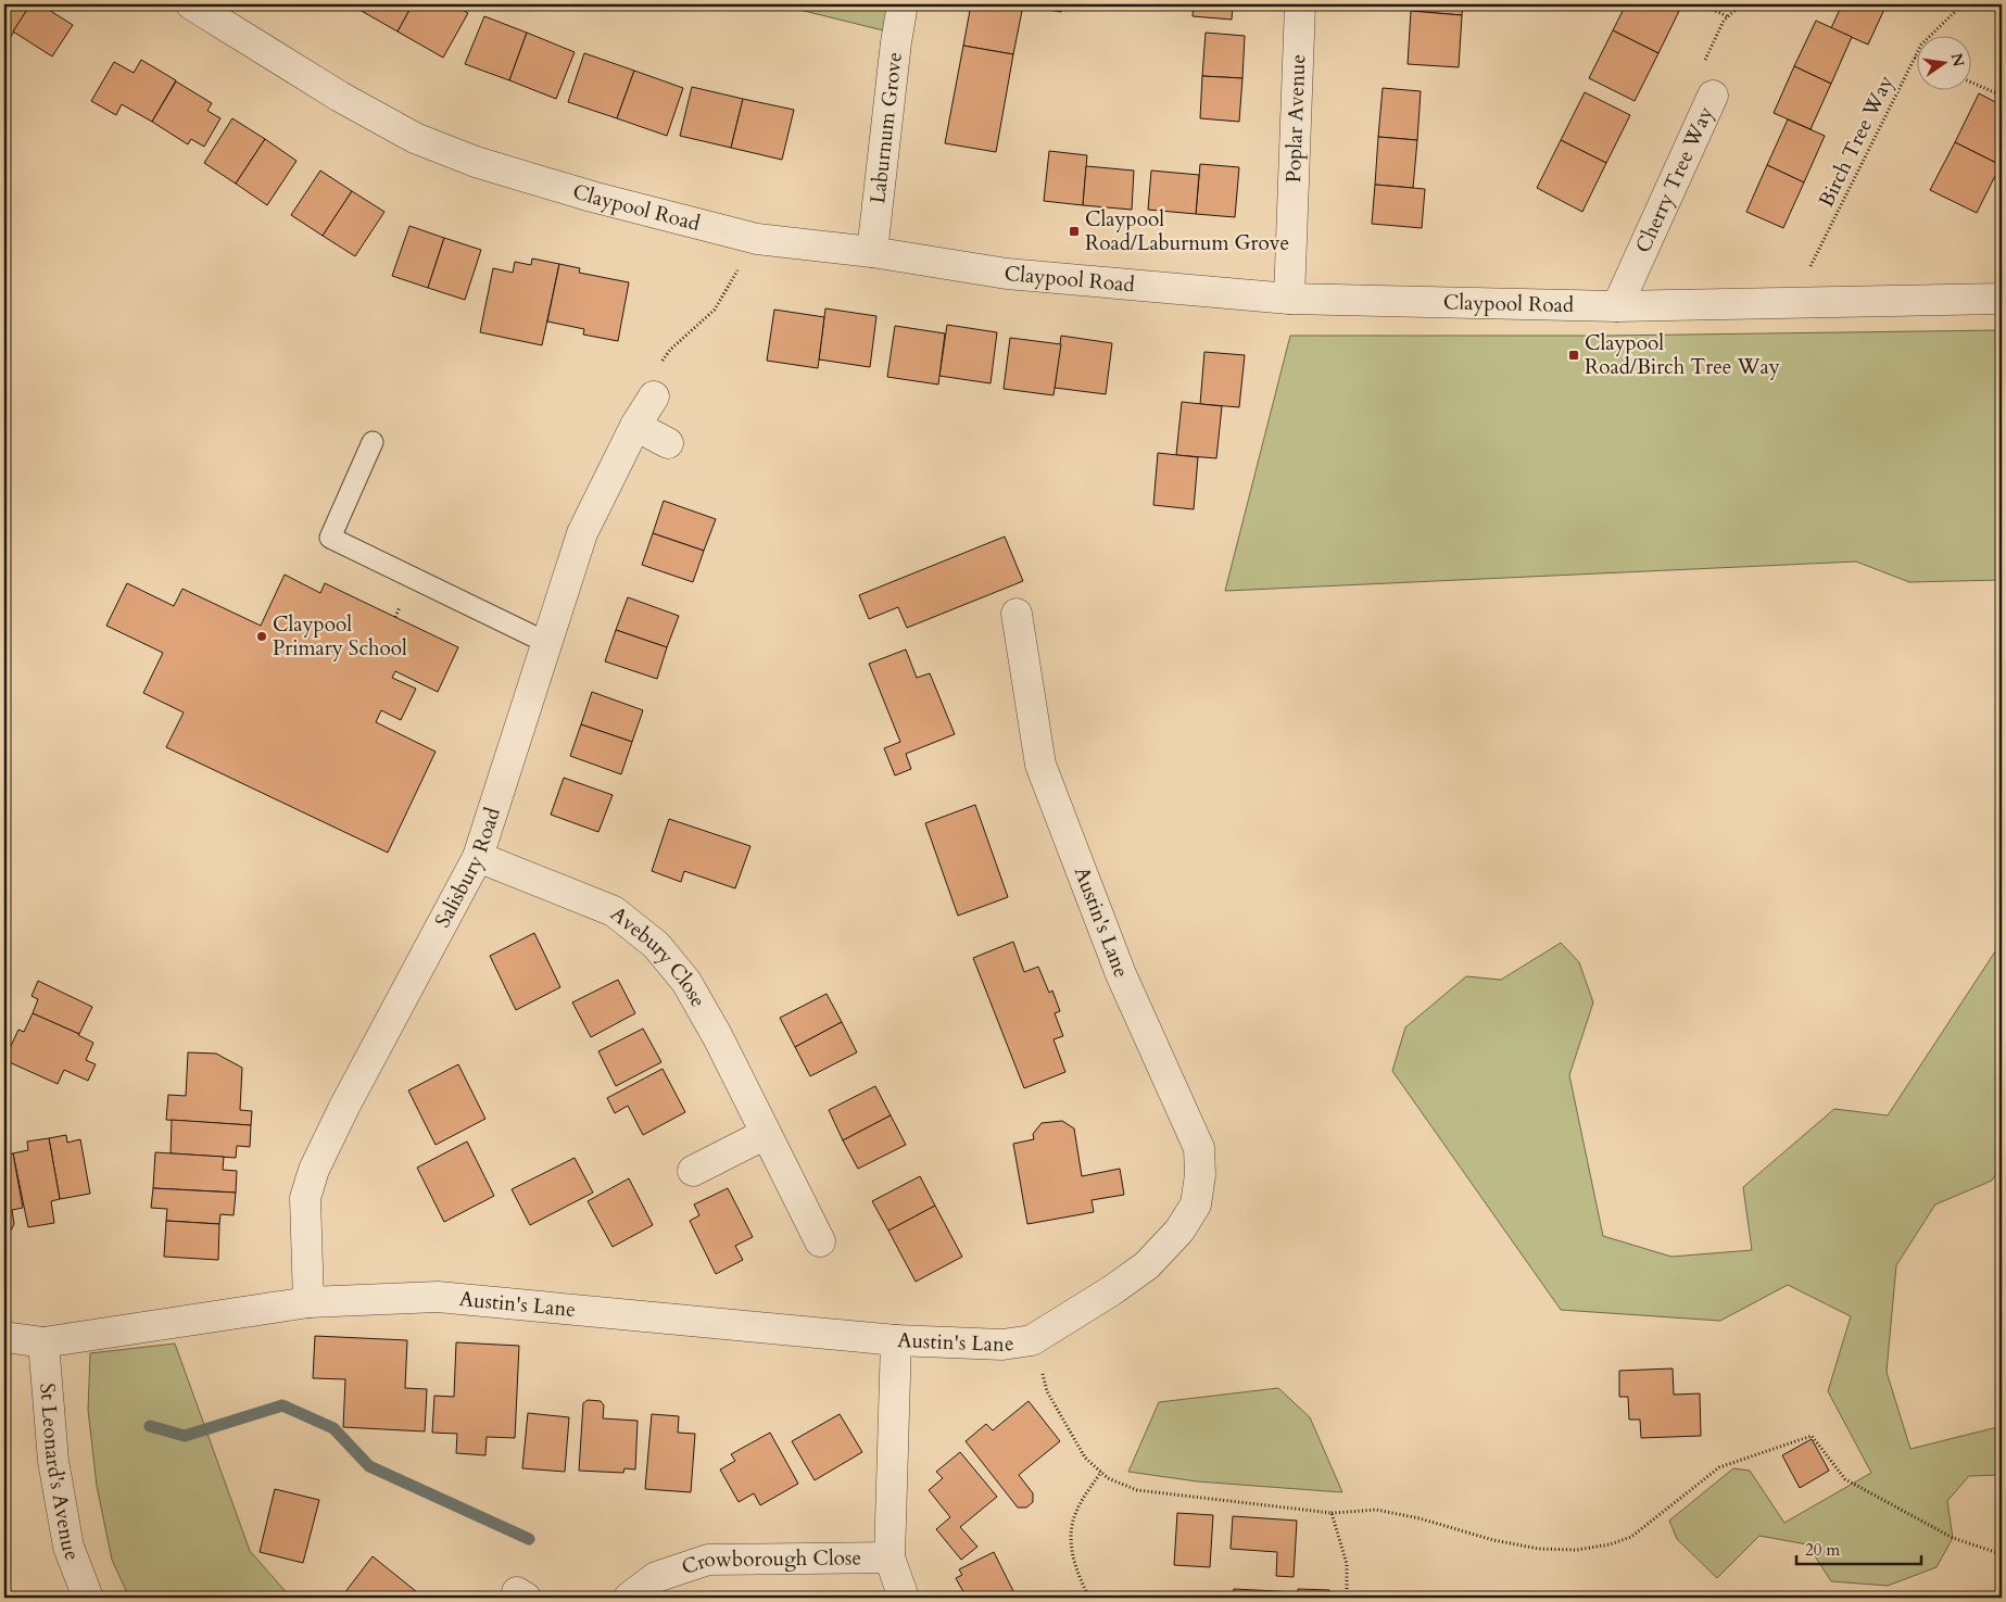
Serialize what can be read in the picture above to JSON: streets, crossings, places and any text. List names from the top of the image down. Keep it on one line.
{"streets":{"street":["Poplar Avenue","Laburnum Grove","Cherry Tree Way","Claypool Road","Salisbury Road","Austin's Lane","Avebury Close","St Leonard's Avenue","Crowborough Close"],"path":["Birch Tree Way"]},"crossings":[["Poplar Avenue","Claypool Road"],["Laburnum Grove","Claypool Road"],["Birch Tree Way","Claypool Road"],["Cherry Tree Way","Claypool Road"],["Salisbury Road","Austin's Lane"],["Salisbury Road","Avebury Close"],["Austin's Lane","St Leonard's Avenue"],["Austin's Lane","Crowborough Close"]],"places":{"transit":["Claypool Road/Laburnum Grove","Claypool Road/Birch Tree Way"],"other":["Claypool Primary School"]},"scale_bar":"20 m","north":"right"}
